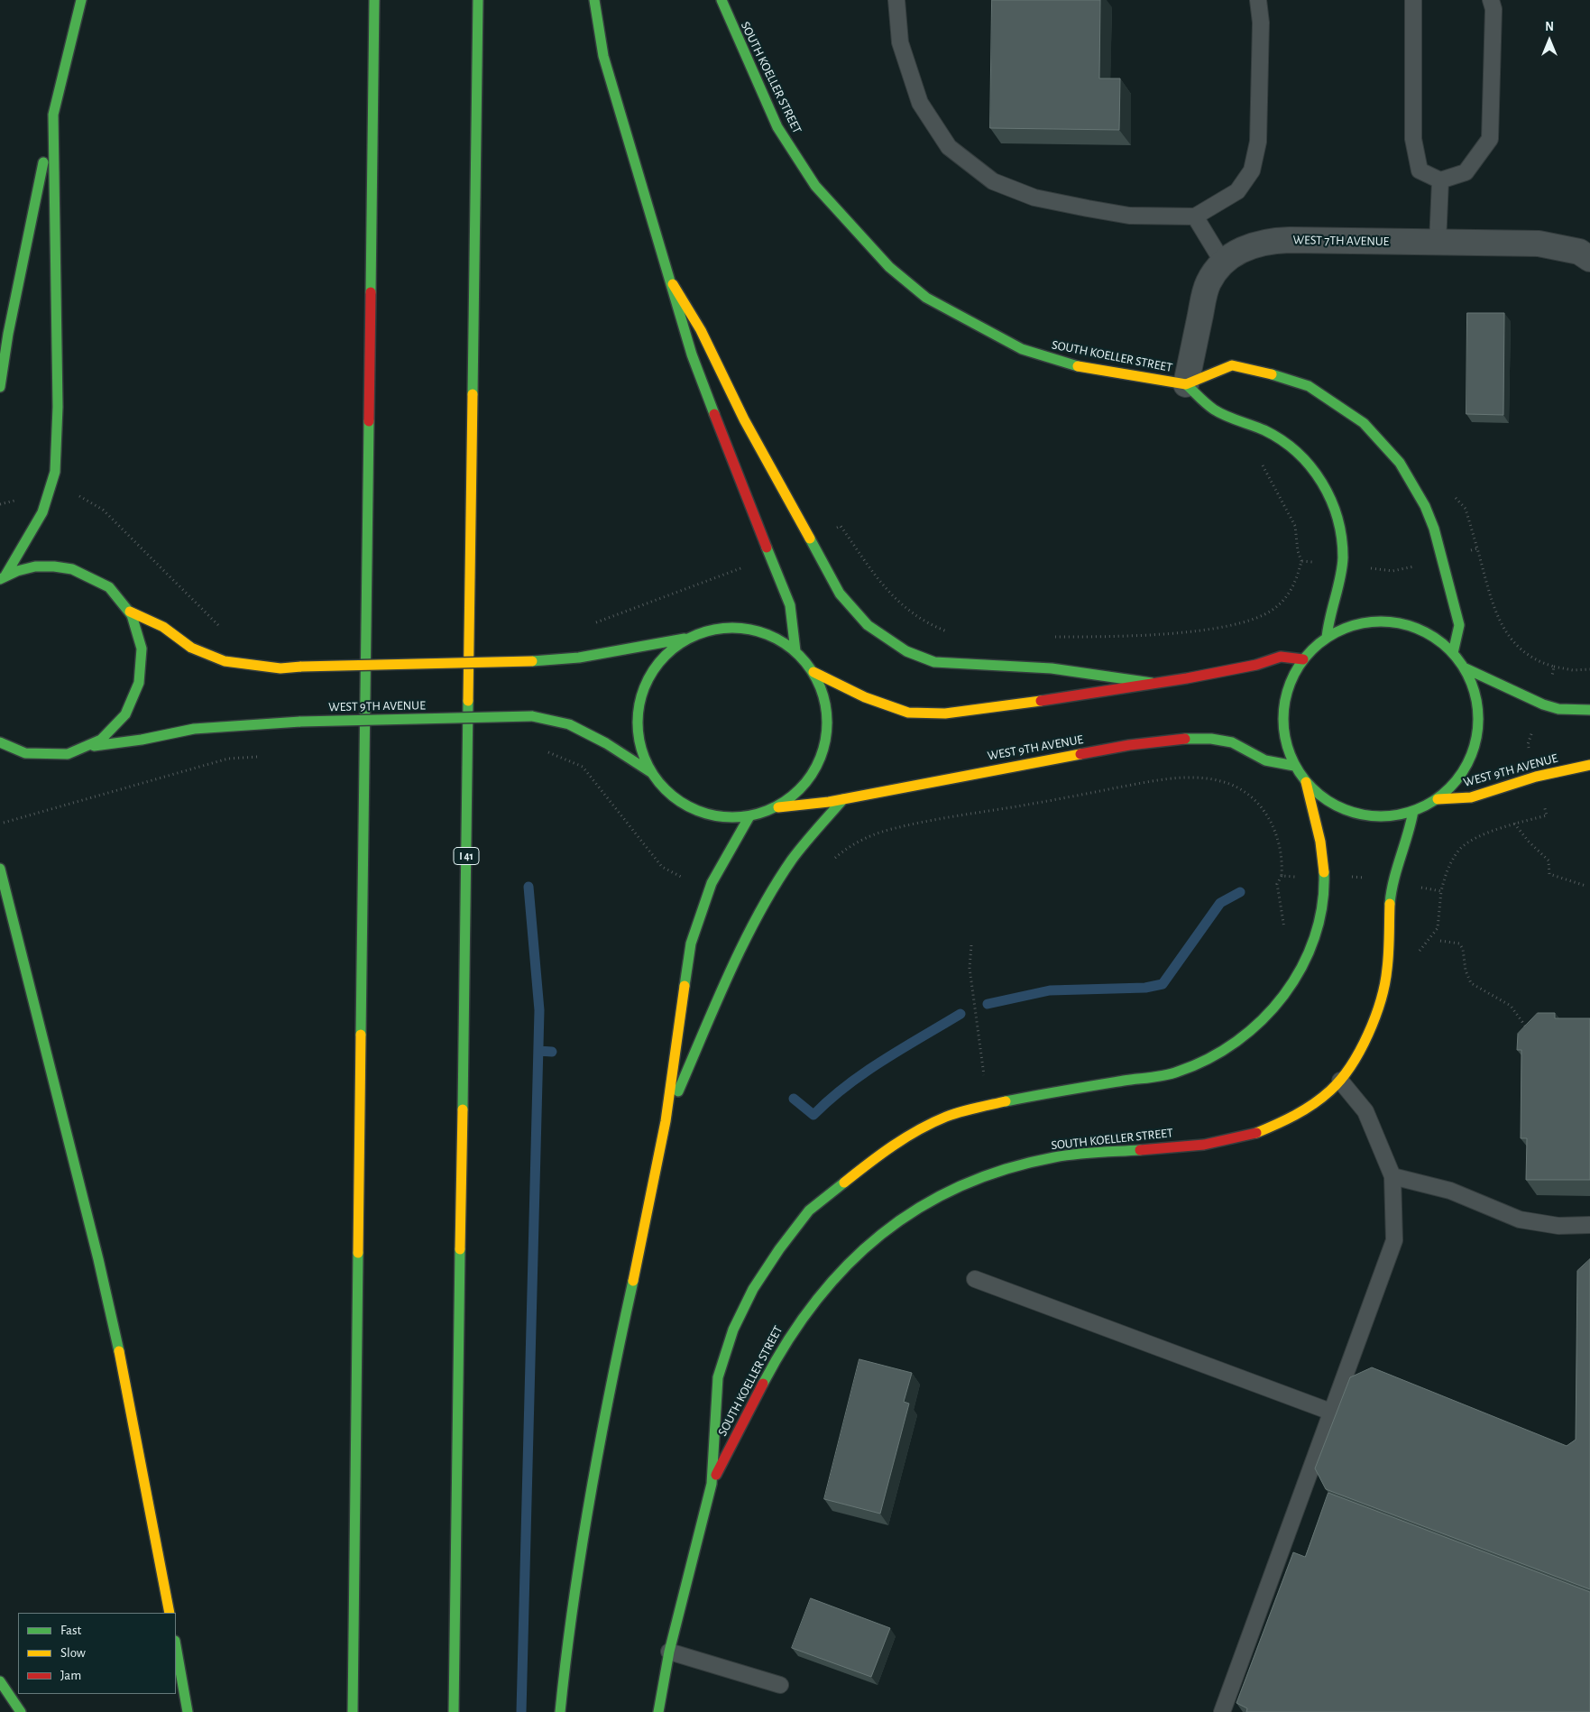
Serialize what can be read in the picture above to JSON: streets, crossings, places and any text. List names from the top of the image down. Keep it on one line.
{"streets":{"main road":["SOUTH KOELLER STREET","WEST 9TH AVENUE","I 41"],"street":["WEST 7TH AVENUE"]},"crossings":[["SOUTH KOELLER STREET","WEST 7TH AVENUE"]],"legend":["Fast","Slow","Jam"],"north":"top"}
